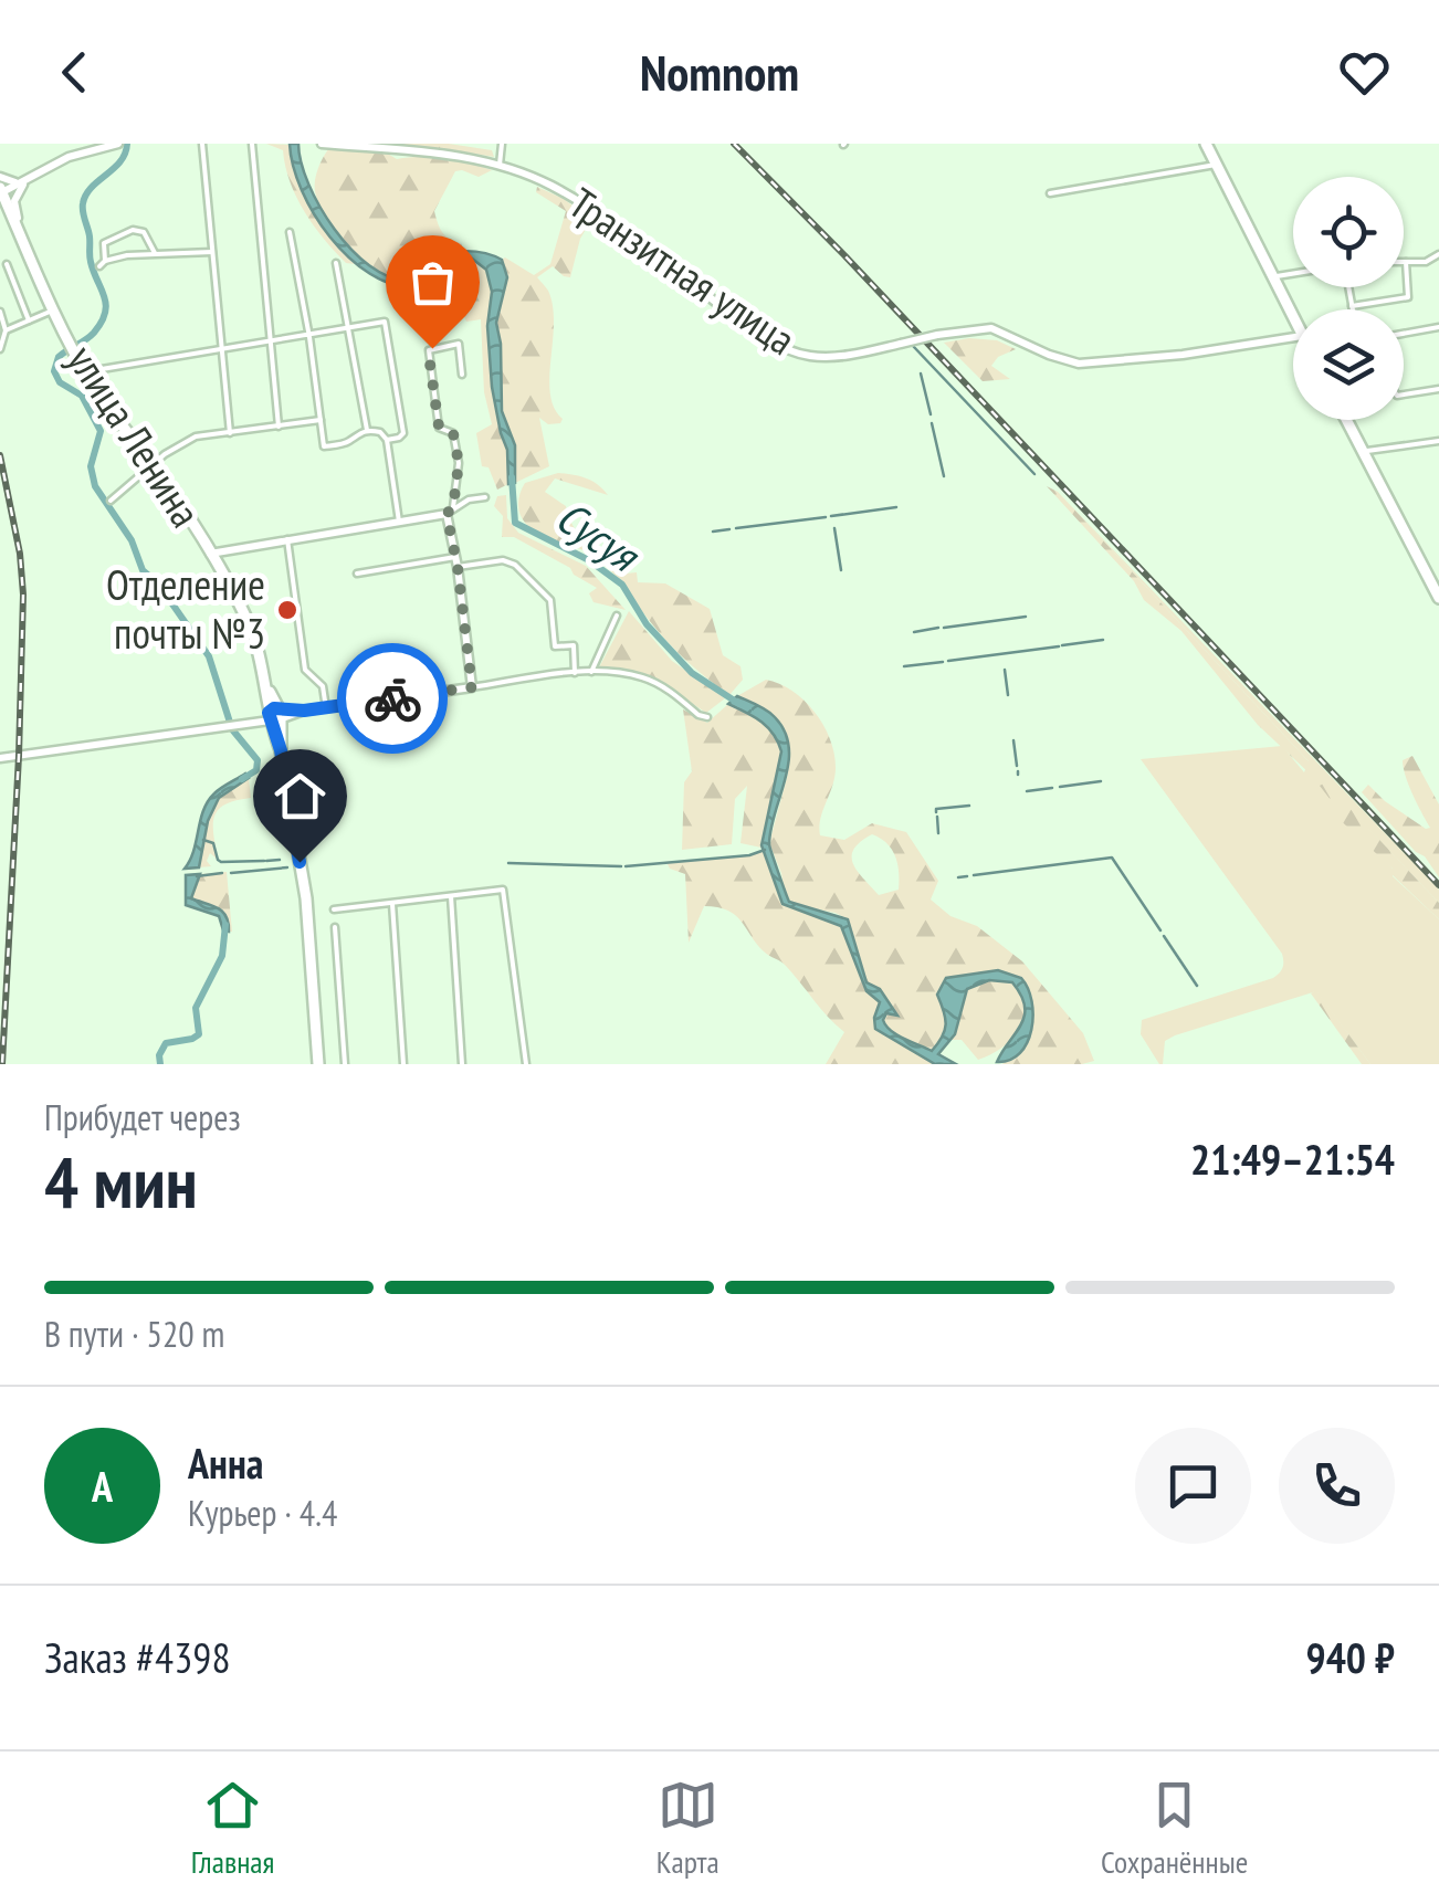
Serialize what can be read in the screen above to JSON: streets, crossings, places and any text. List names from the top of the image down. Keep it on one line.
{"streets":{"main road":["Транзитная улица","улица Ленина"]},"water":["Сусуя"],"places":["Отделение почты №3"],"page":{"header":"Nomnom","heading":["4 мин","Прибудет через","21:49–21:54"],"panel":["Анна","Курьер · 4.4","Заказ #4398","940 ₽"],"bar":"В пути · 520 m","round":"А","tabs":["Главная","Карта","Сохранённые"]}}
